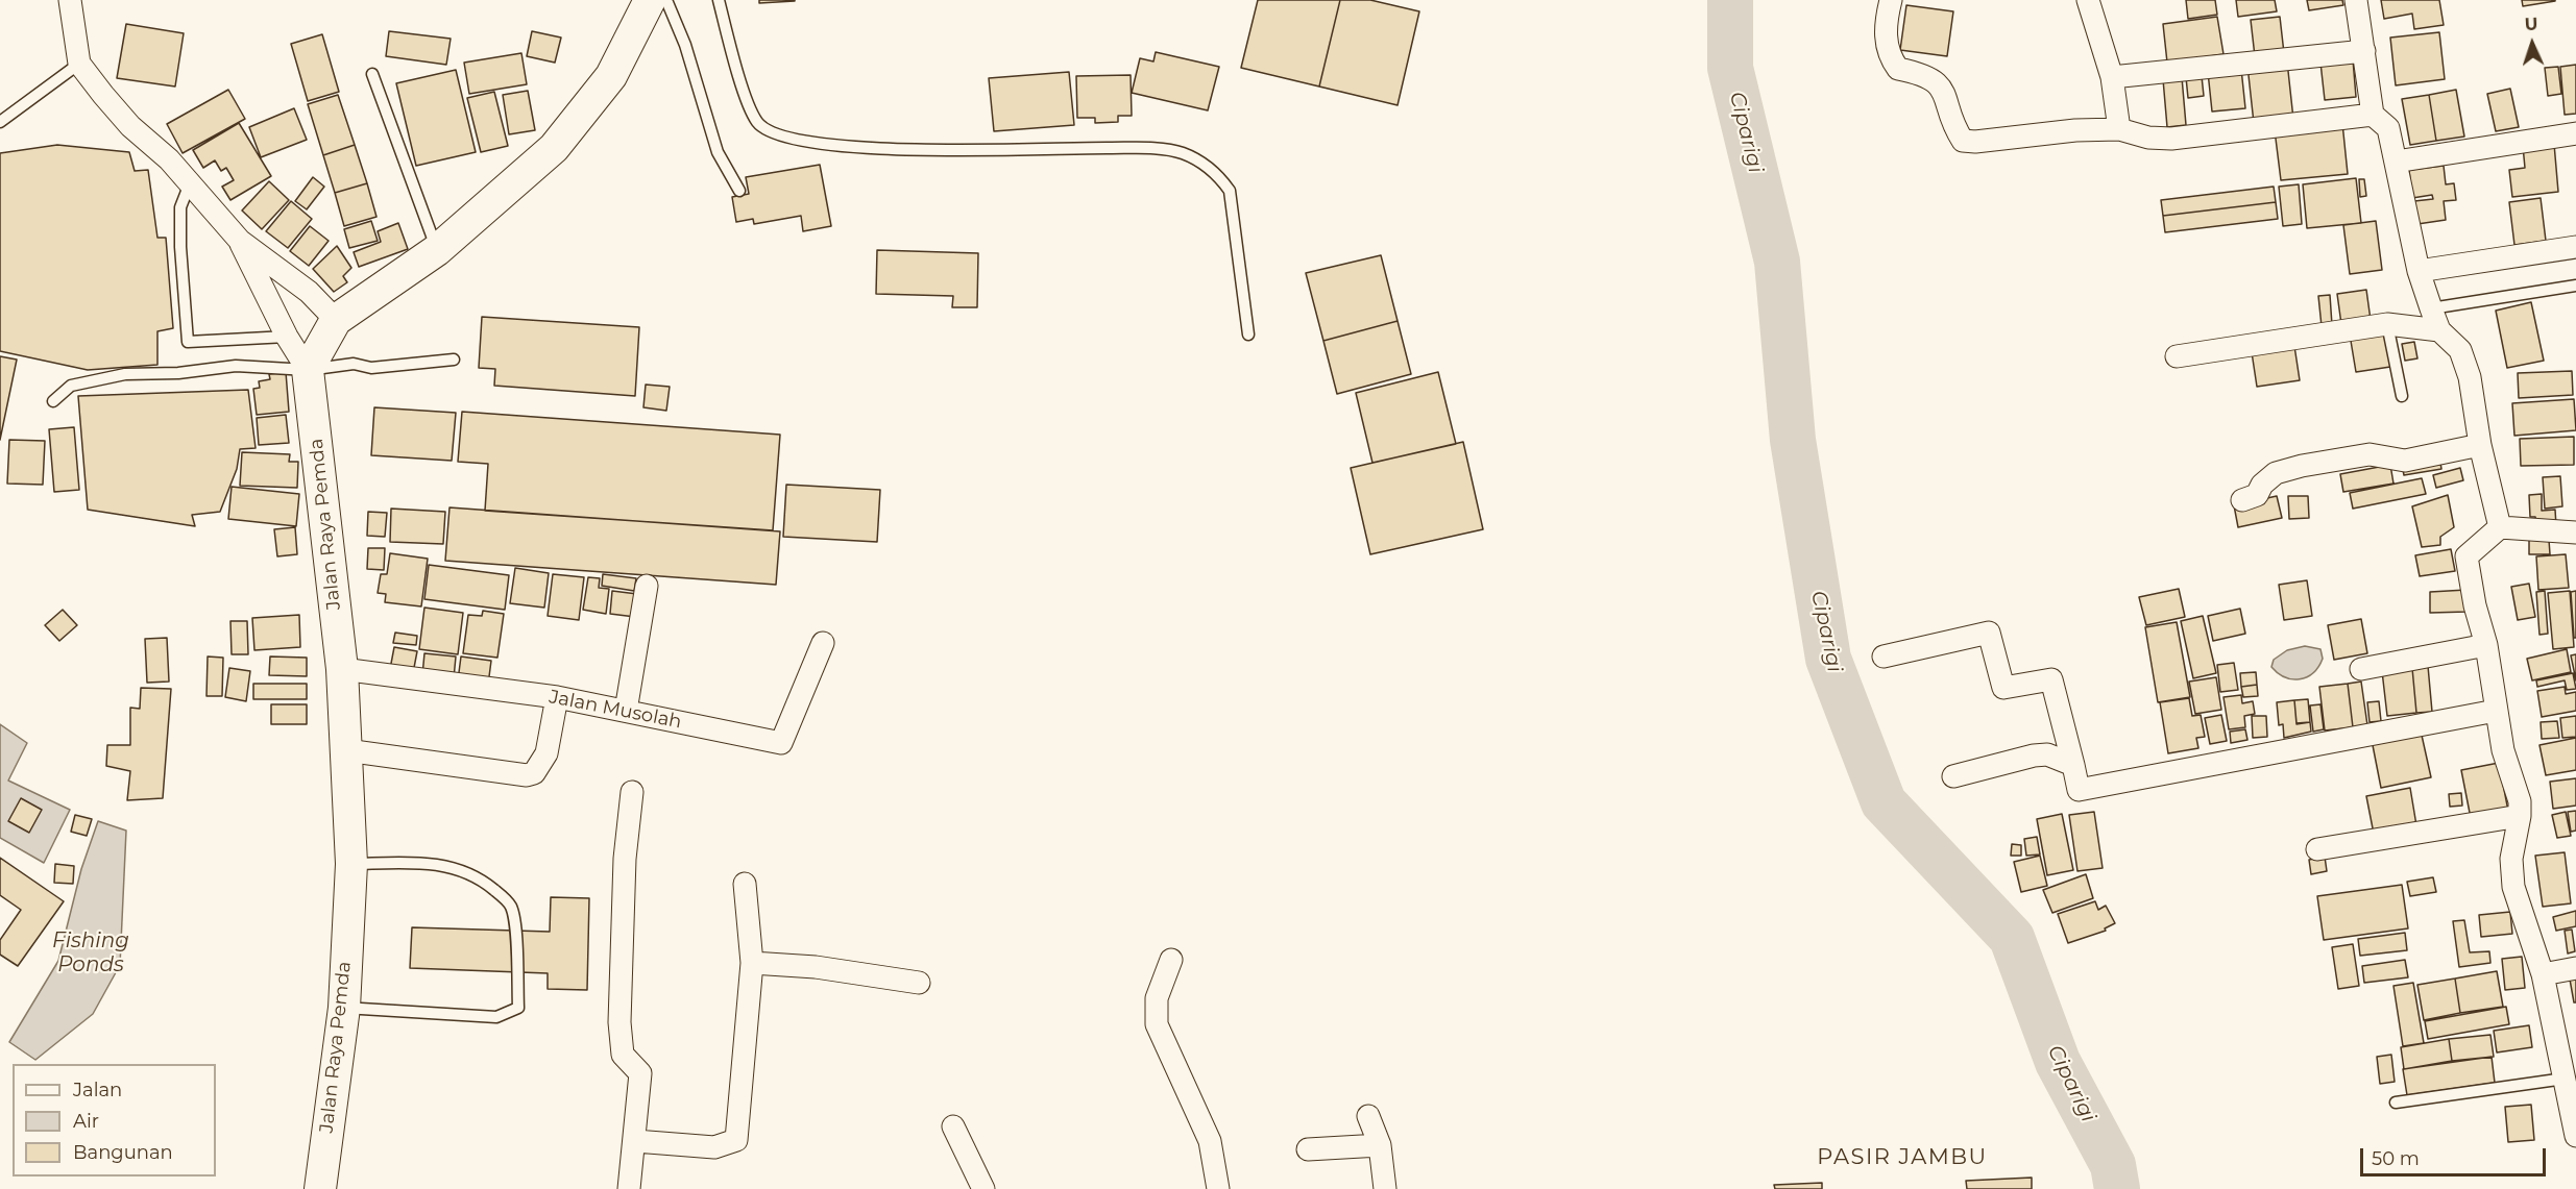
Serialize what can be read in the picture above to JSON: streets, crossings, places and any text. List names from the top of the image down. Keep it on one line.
{"streets":{"main road":["Jalan Raya Pemda"],"street":["Jalan Musolah"]},"crossings":[["Jalan Raya Pemda","Jalan Musolah"]],"districts":["PASIR JAMBU"],"water":["Ciparigi","Fishing Ponds"],"legend":["Jalan","Air","Bangunan"],"scale_bar":"50 m","north":"top"}
